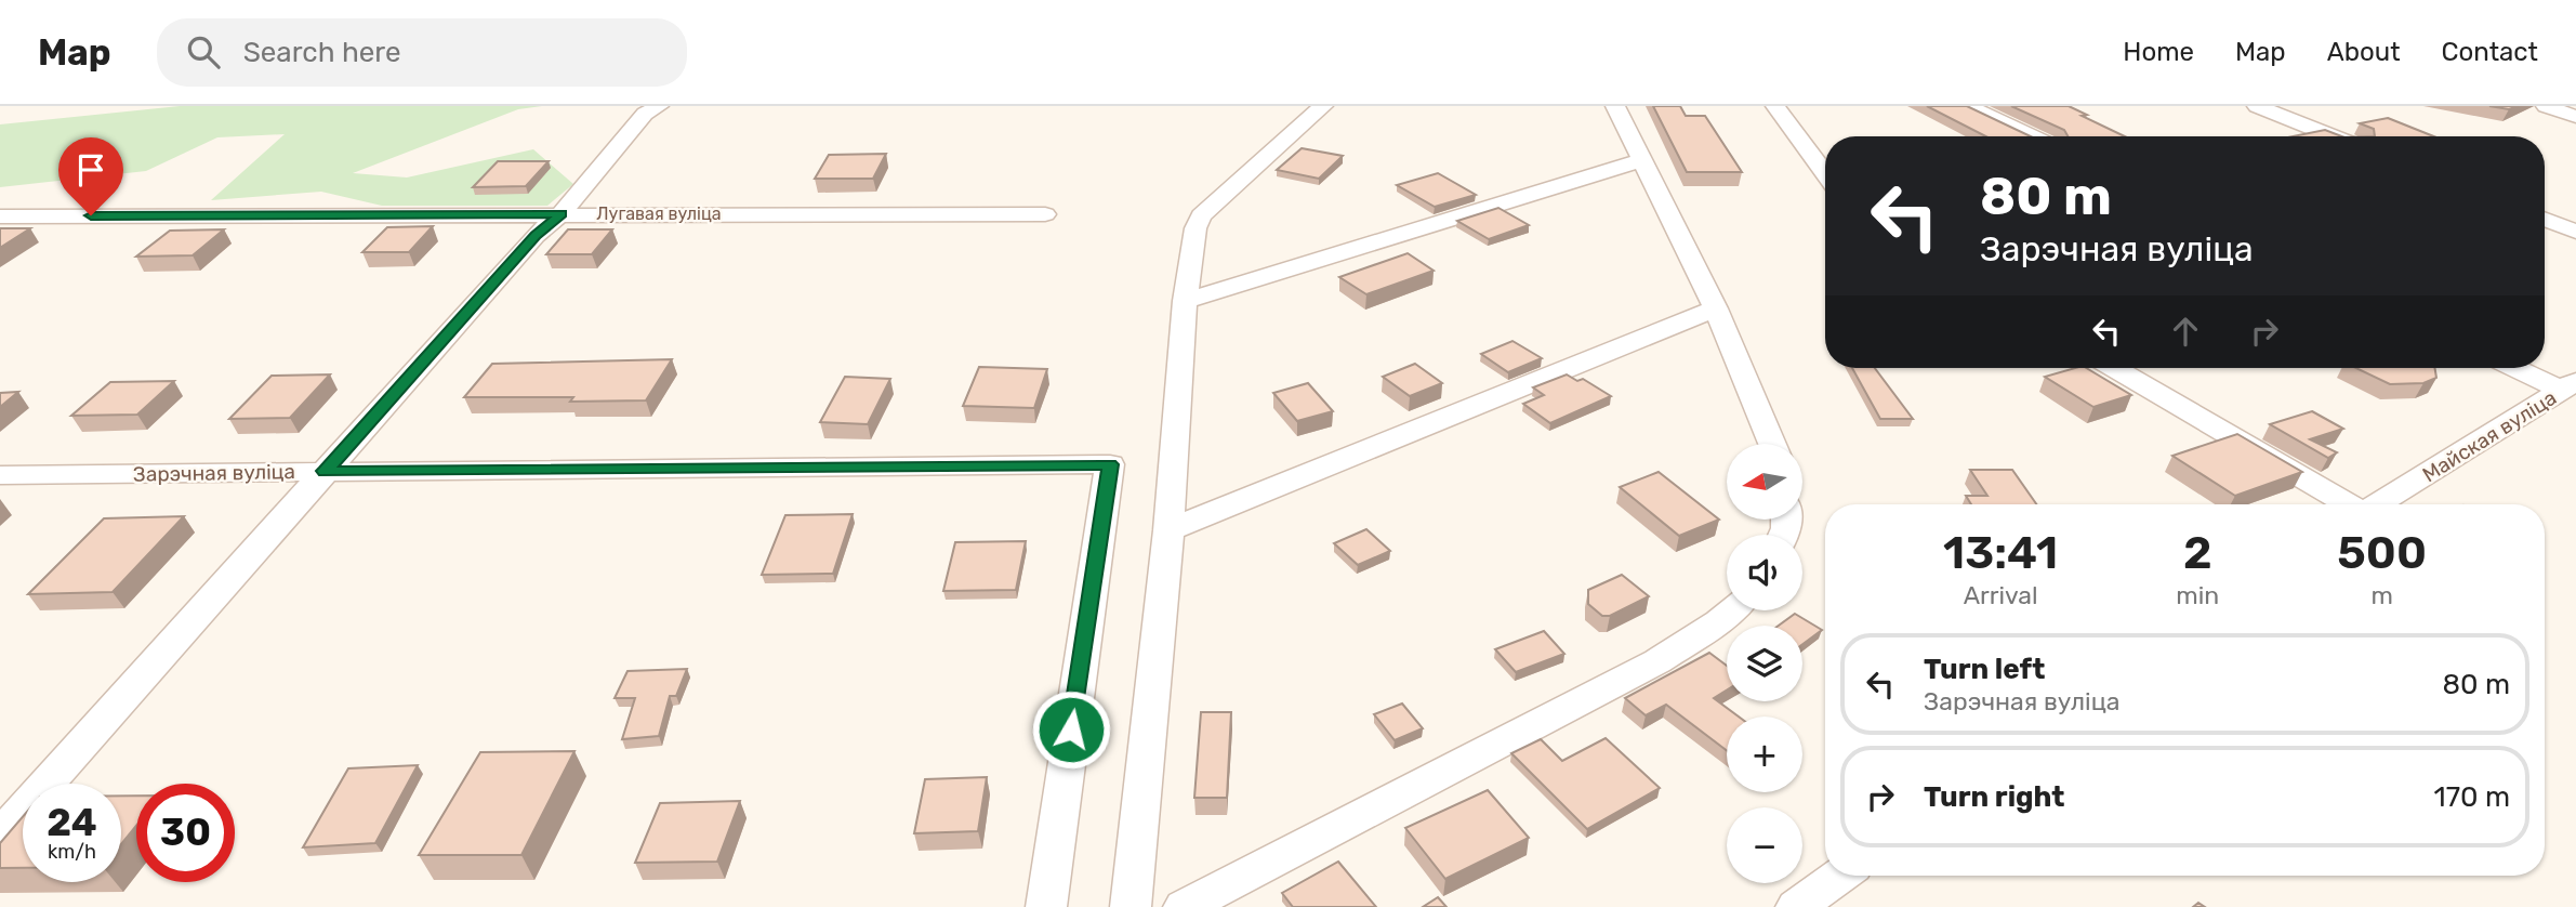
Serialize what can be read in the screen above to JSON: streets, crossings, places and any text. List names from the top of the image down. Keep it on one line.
{"streets":{"street":["Лугавая вуліца","Майская вуліца","Зарэчная вуліца"]},"north":"left","page":{"header":"Map","search":"Search here","nav":["Home","Map","About","Contact"],"turn":["80 m","Зарэчная вуліца"],"map_buttons":["+","−"],"eta":["13:41","Arrival","2","min","500","m"],"list":[{"name":"Turn left","note":"Зарэчная вуліца","value":"80 m"},{"name":"Turn right","value":"170 m"}],"speed":"24 km/h","limit":"30"}}
